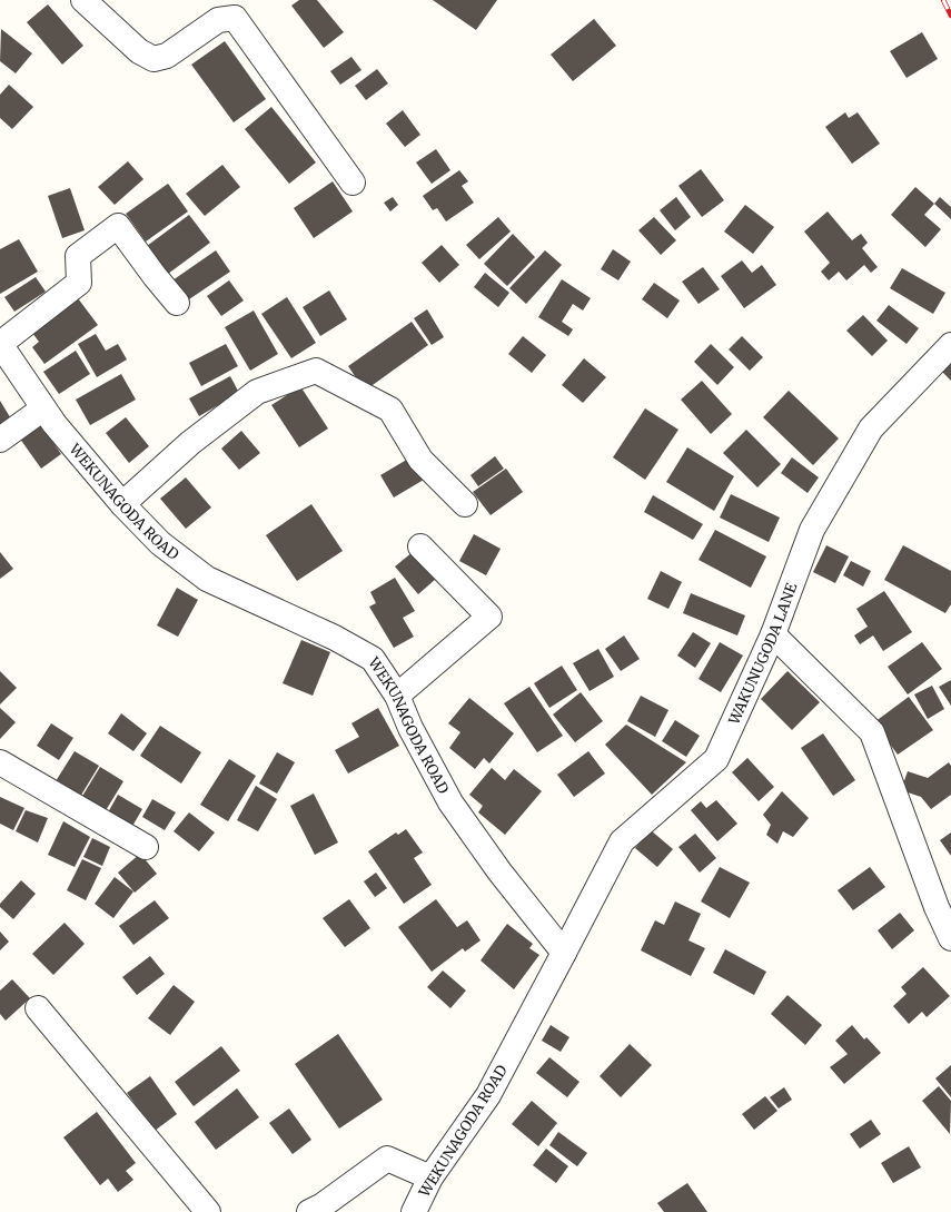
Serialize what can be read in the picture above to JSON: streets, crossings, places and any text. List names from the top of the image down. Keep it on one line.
{"streets":{"street":["WEKUNAGODA ROAD","WAKUNUGODA LANE"]},"crossings":[["WEKUNAGODA ROAD","WAKUNUGODA LANE"]]}
